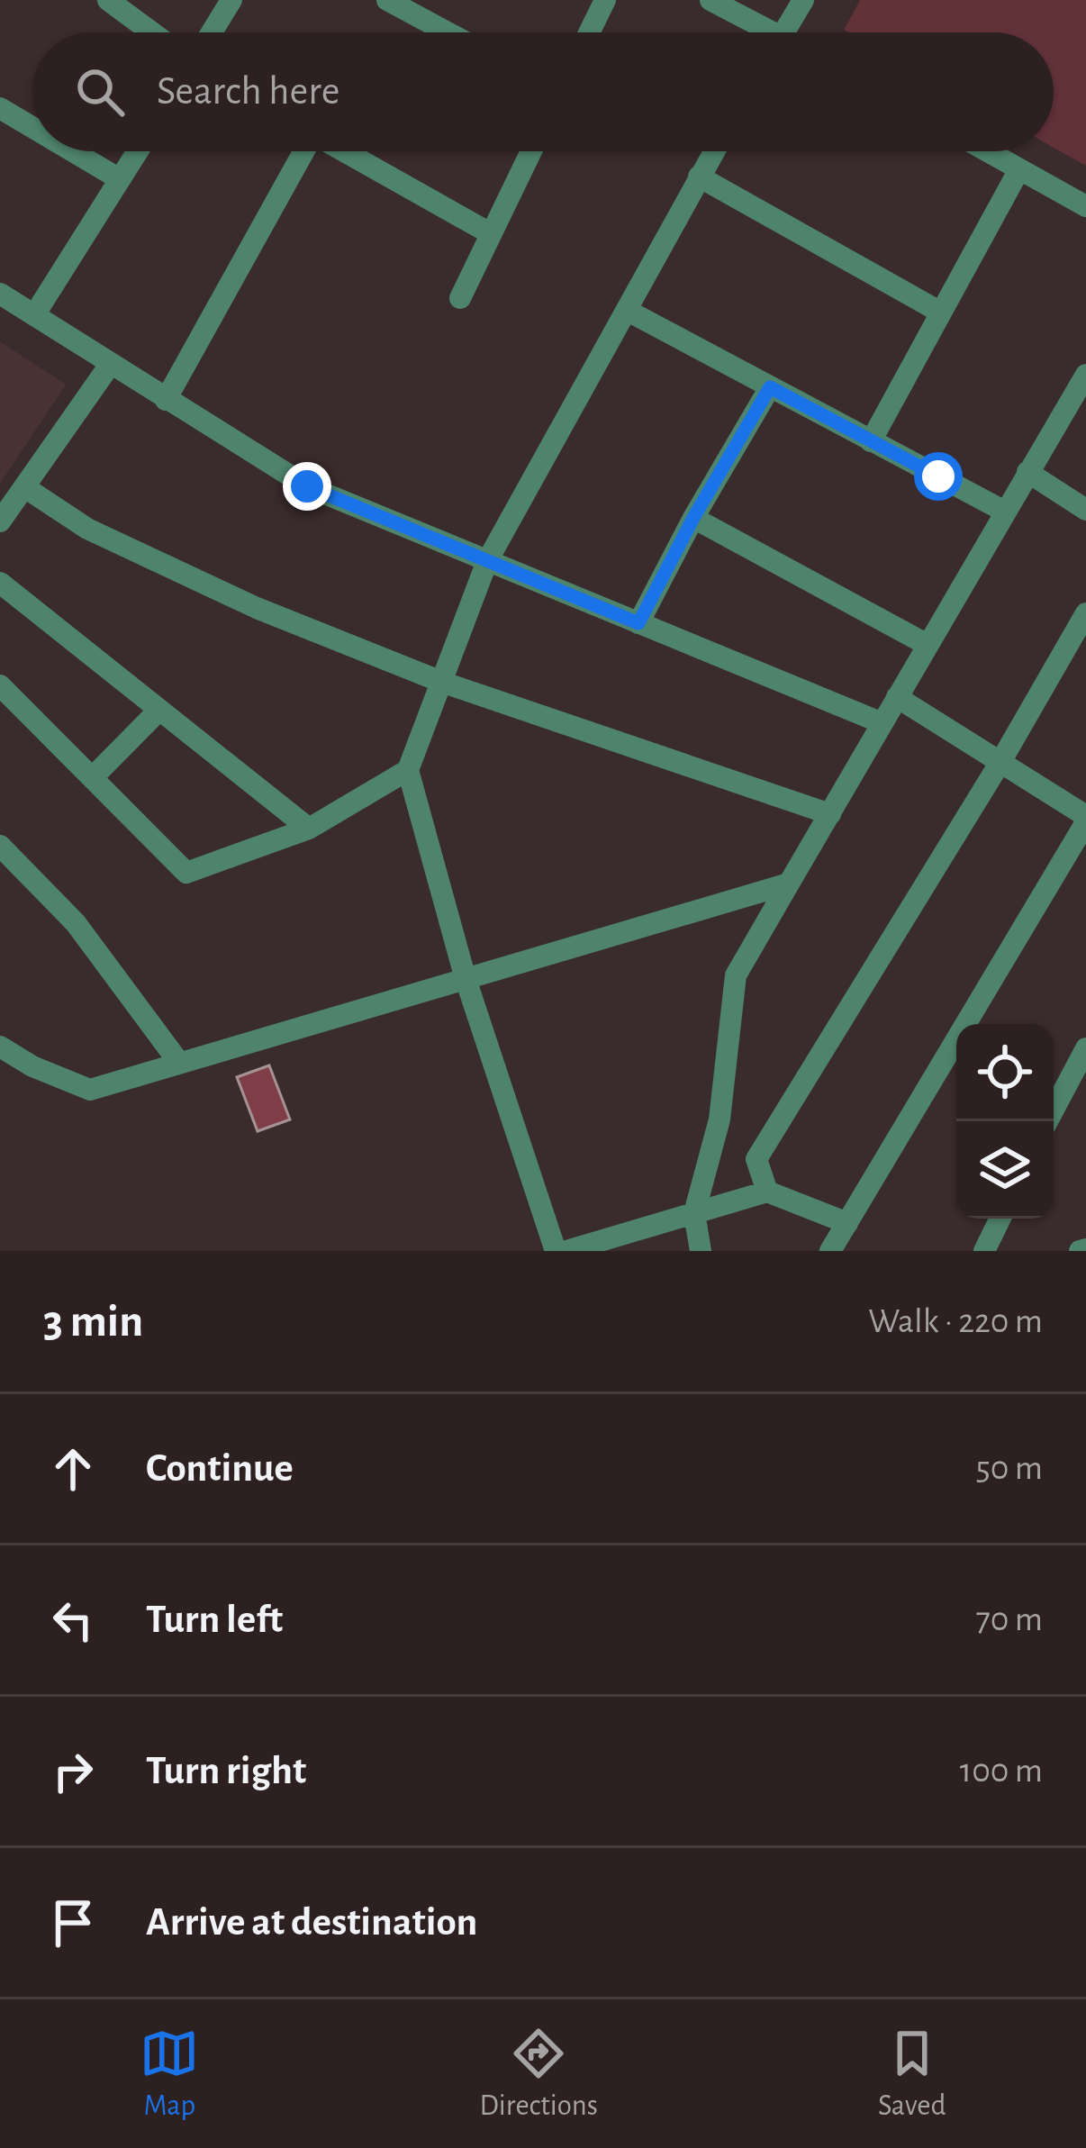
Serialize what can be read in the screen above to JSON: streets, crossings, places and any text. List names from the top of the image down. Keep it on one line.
{"page":{"search":"Search here","heading":["3 min","Walk · 220 m"],"list":[["Continue","50 m"],["Turn left","70 m"],["Turn right","100 m"],"Arrive at destination"],"nav":["Map","Directions","Saved"]}}
